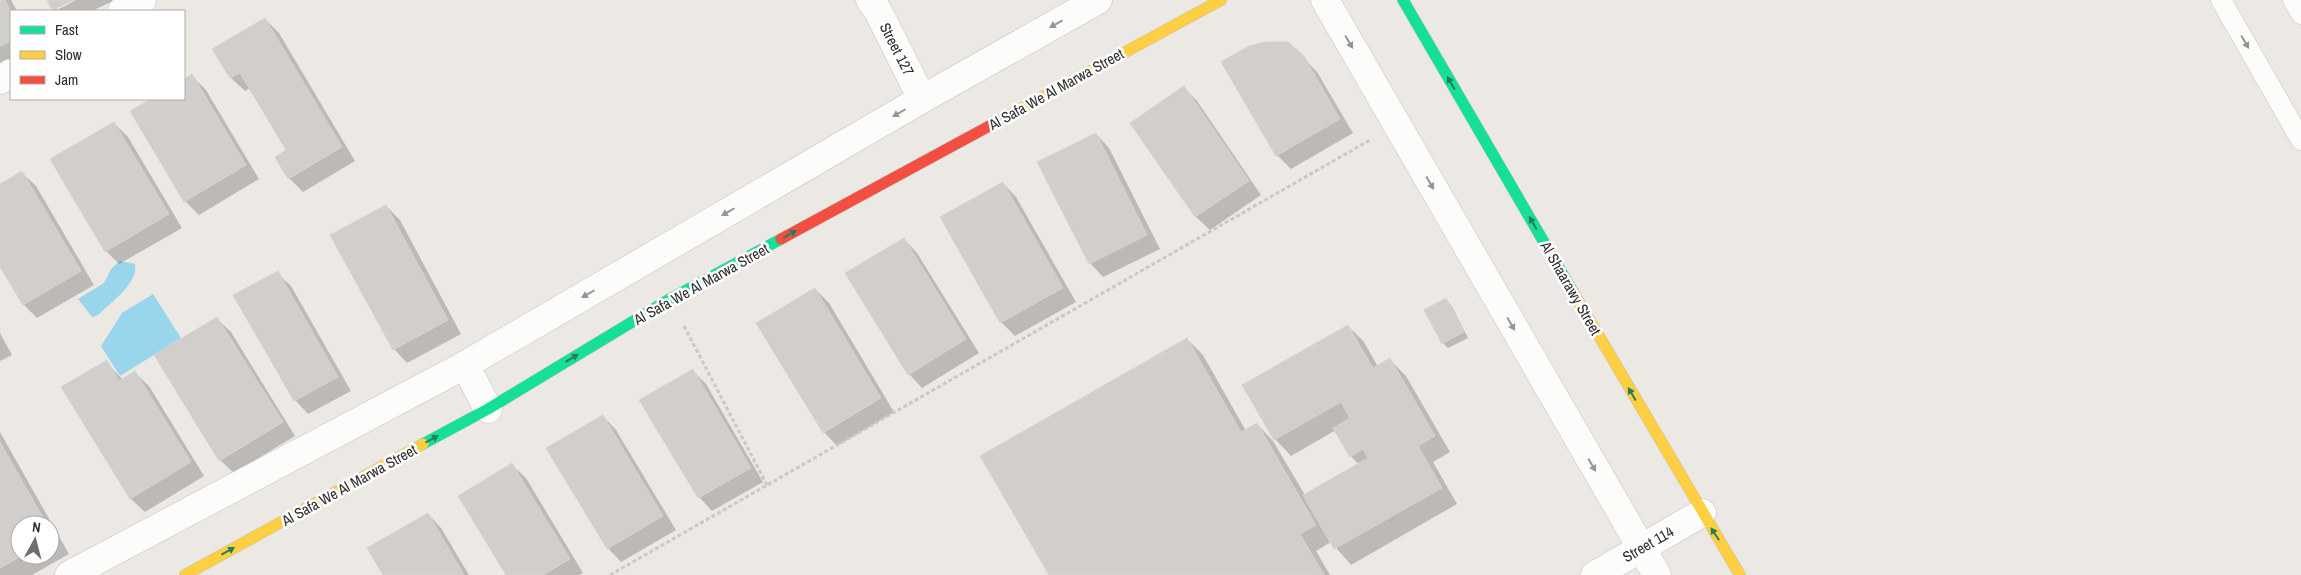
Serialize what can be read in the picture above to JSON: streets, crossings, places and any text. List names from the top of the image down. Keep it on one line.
{"streets":{"street":["Street 127","Al Safa We Al Marwa Street","Al Shaarawy Street","Street 114"]},"crossings":[["Al Shaarawy Street","Street 114"]],"legend":["Fast","Slow","Jam"],"north":"top"}
